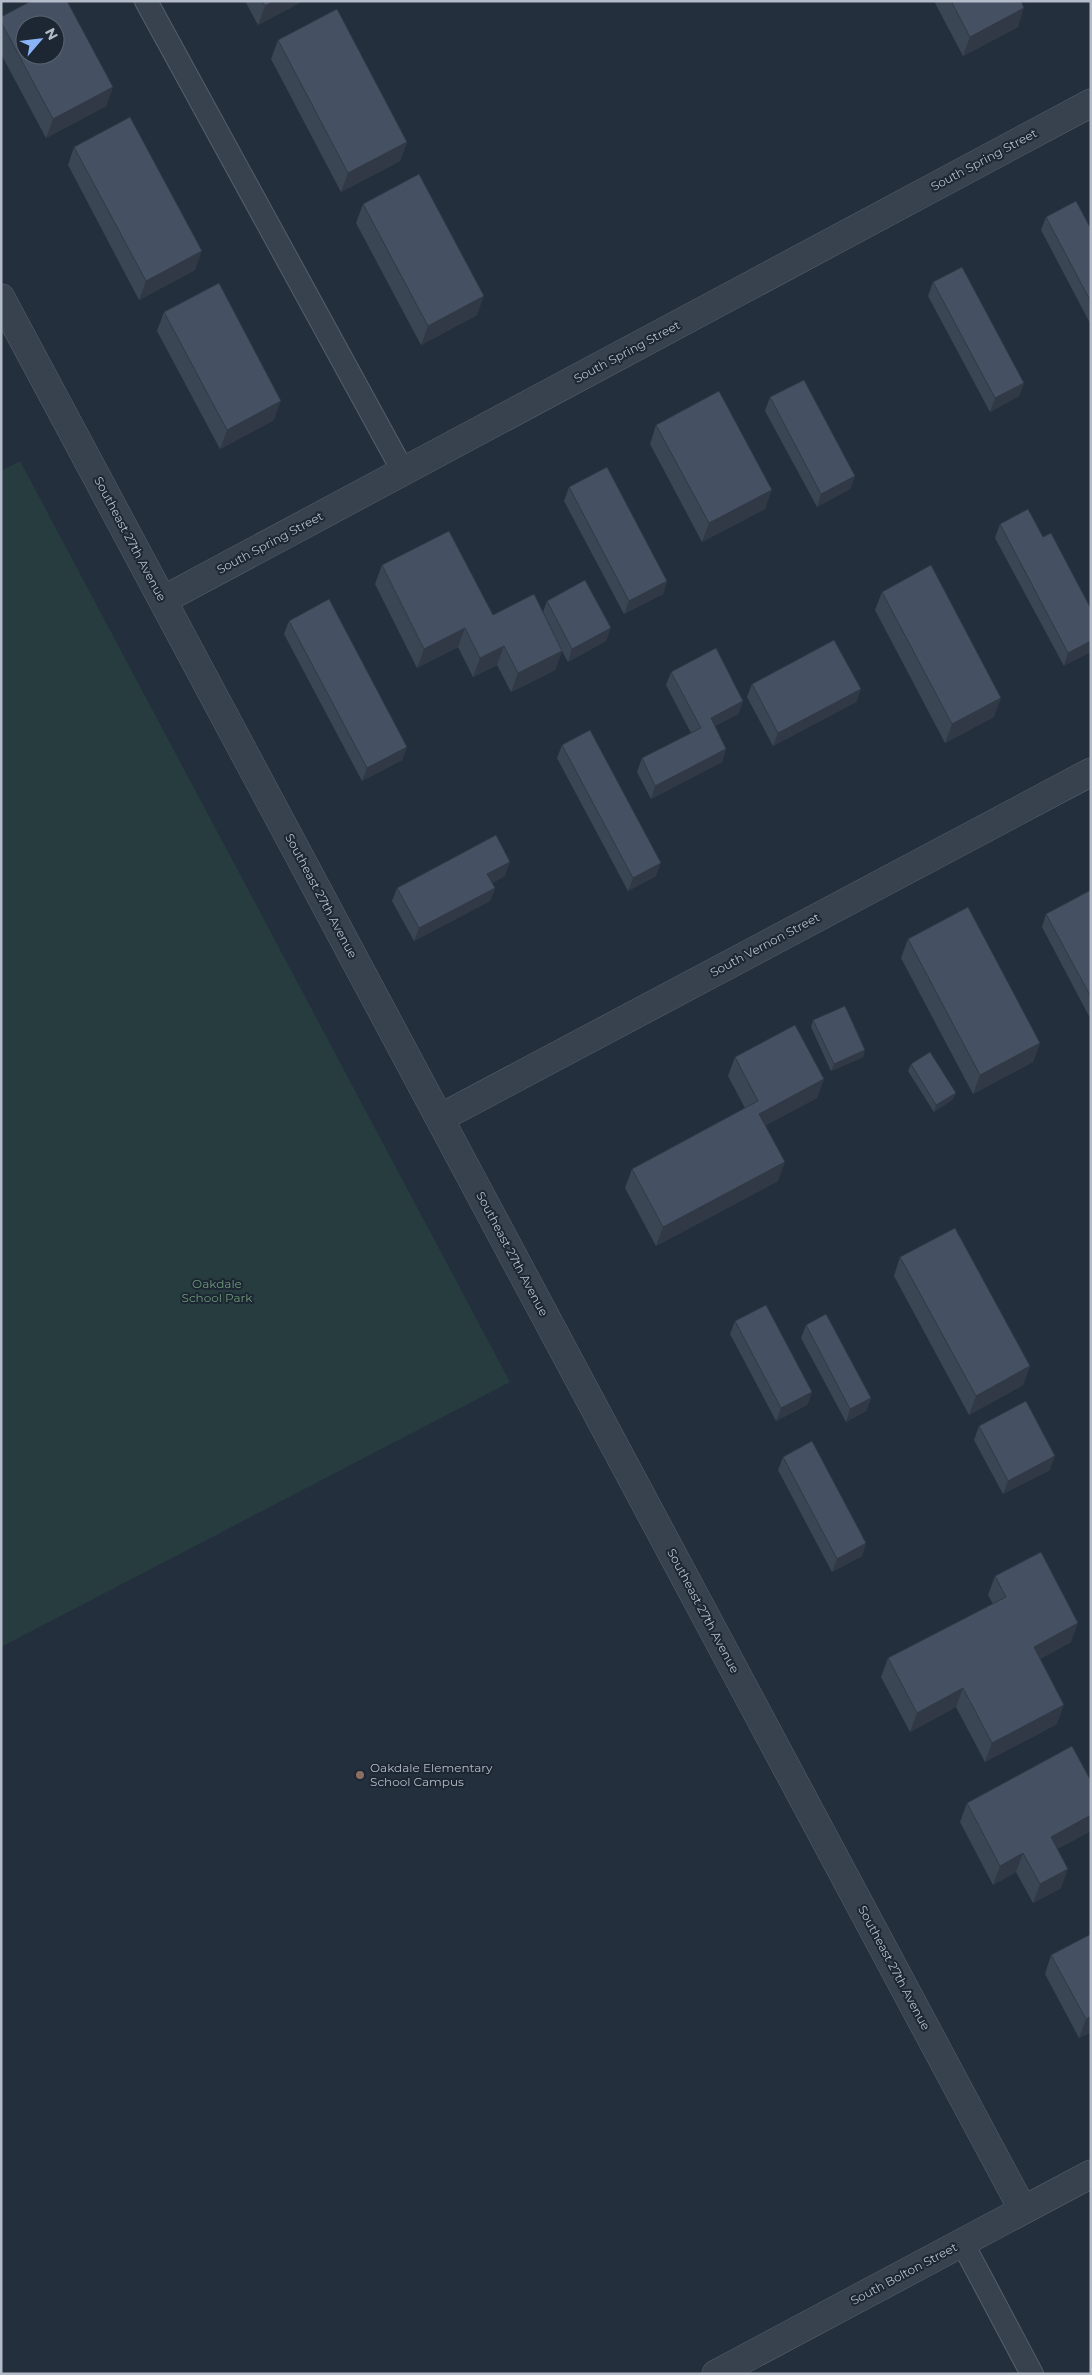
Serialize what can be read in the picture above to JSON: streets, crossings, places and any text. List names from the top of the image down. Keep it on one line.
{"streets":{"street":["South Spring Street","Southeast 27th Avenue","South Vernon Street","South Bolton Street"]},"crossings":[["South Spring Street","Southeast 27th Avenue"],["Southeast 27th Avenue","South Vernon Street"],["Southeast 27th Avenue","South Bolton Street"]],"parks":["Oakdale School Park"],"places":["Oakdale Elementary School Campus"],"north":"top right"}
